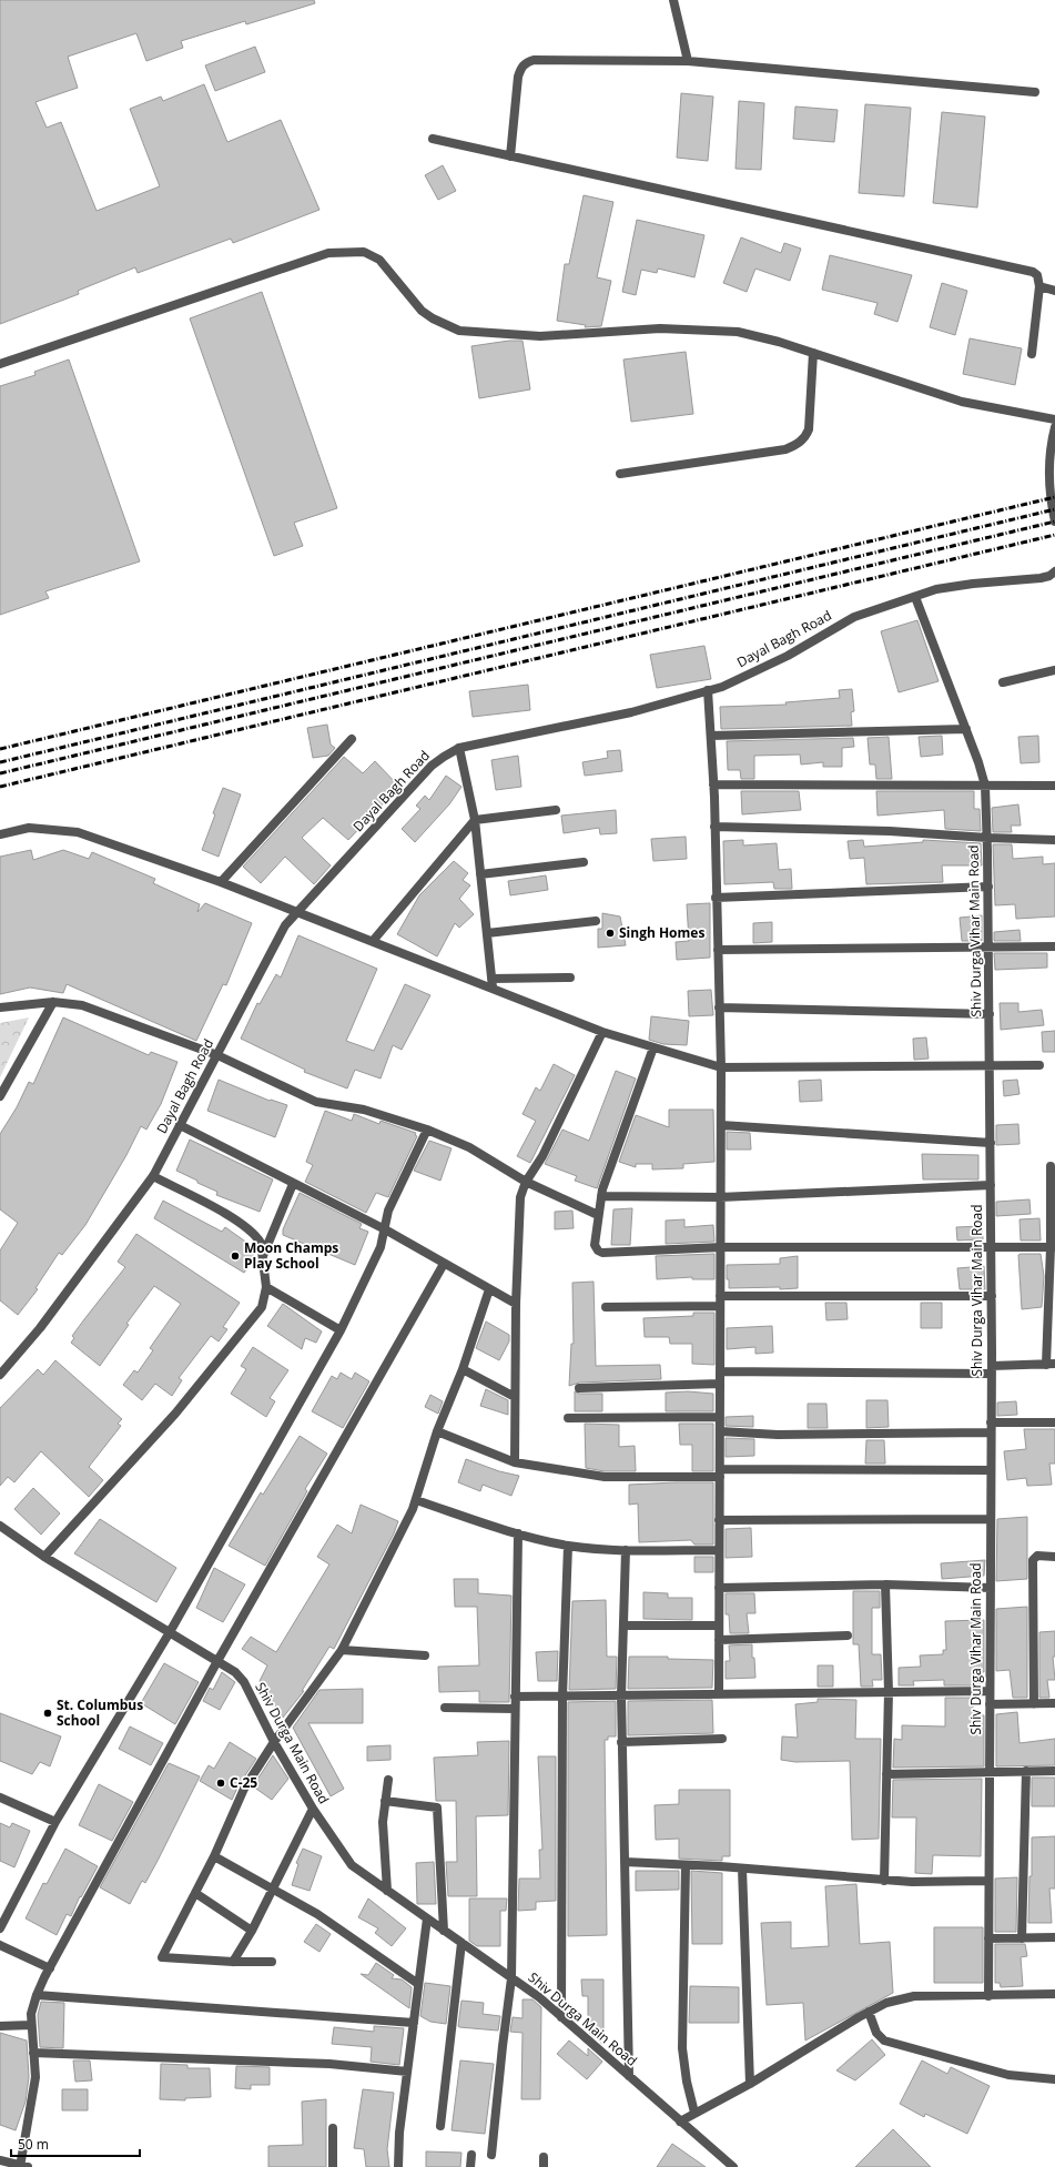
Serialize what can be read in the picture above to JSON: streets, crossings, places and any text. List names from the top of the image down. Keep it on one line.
{"streets":{"street":["Dayal Bagh Road","Shiv Durga Vihar Main Road","Shiv Durga Main Road"]},"crossings":[["Dayal Bagh Road","Shiv Durga Vihar Main Road"]],"places":["Singh Homes","Moon Champs Play School","St. Columbus School","C-25"],"scale_bar":"50 m"}
